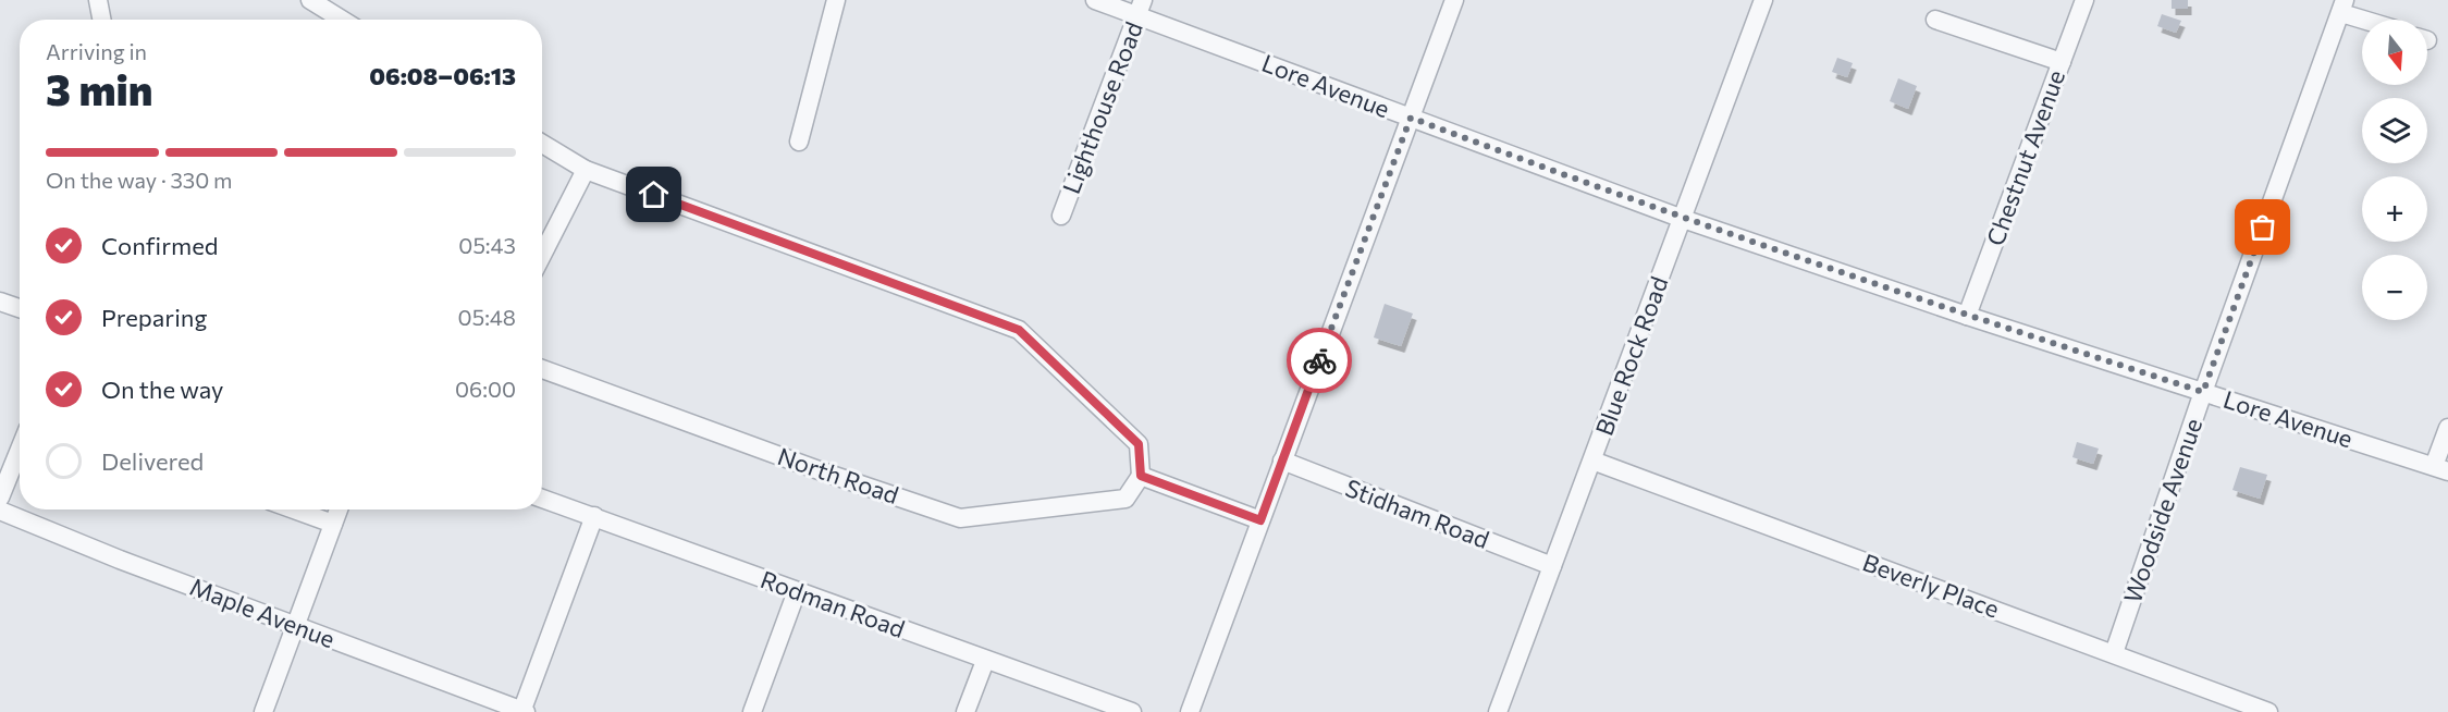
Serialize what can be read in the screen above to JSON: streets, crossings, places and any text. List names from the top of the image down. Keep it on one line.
{"streets":{"street":["Lore Avenue","Lighthouse Road","Chestnut Avenue","Blue Rock Road","North Road","Woodside Avenue","Stidham Road","Beverly Place","Rodman Road","Maple Avenue"]},"crossings":[["Lore Avenue","Lighthouse Road"],["Lore Avenue","Chestnut Avenue"],["Lore Avenue","Blue Rock Road"],["Lore Avenue","Woodside Avenue"],["Blue Rock Road","Stidham Road"],["Blue Rock Road","Beverly Place"],["Woodside Avenue","Beverly Place"]],"north":"bottom","page":{"map_buttons":["+","−"],"heading":["3 min","Arriving in","06:08–06:13"],"bar":"On the way · 330 m","list":[["Confirmed","05:43"],["Preparing","05:48"],["On the way","06:00"],"Delivered"]}}
